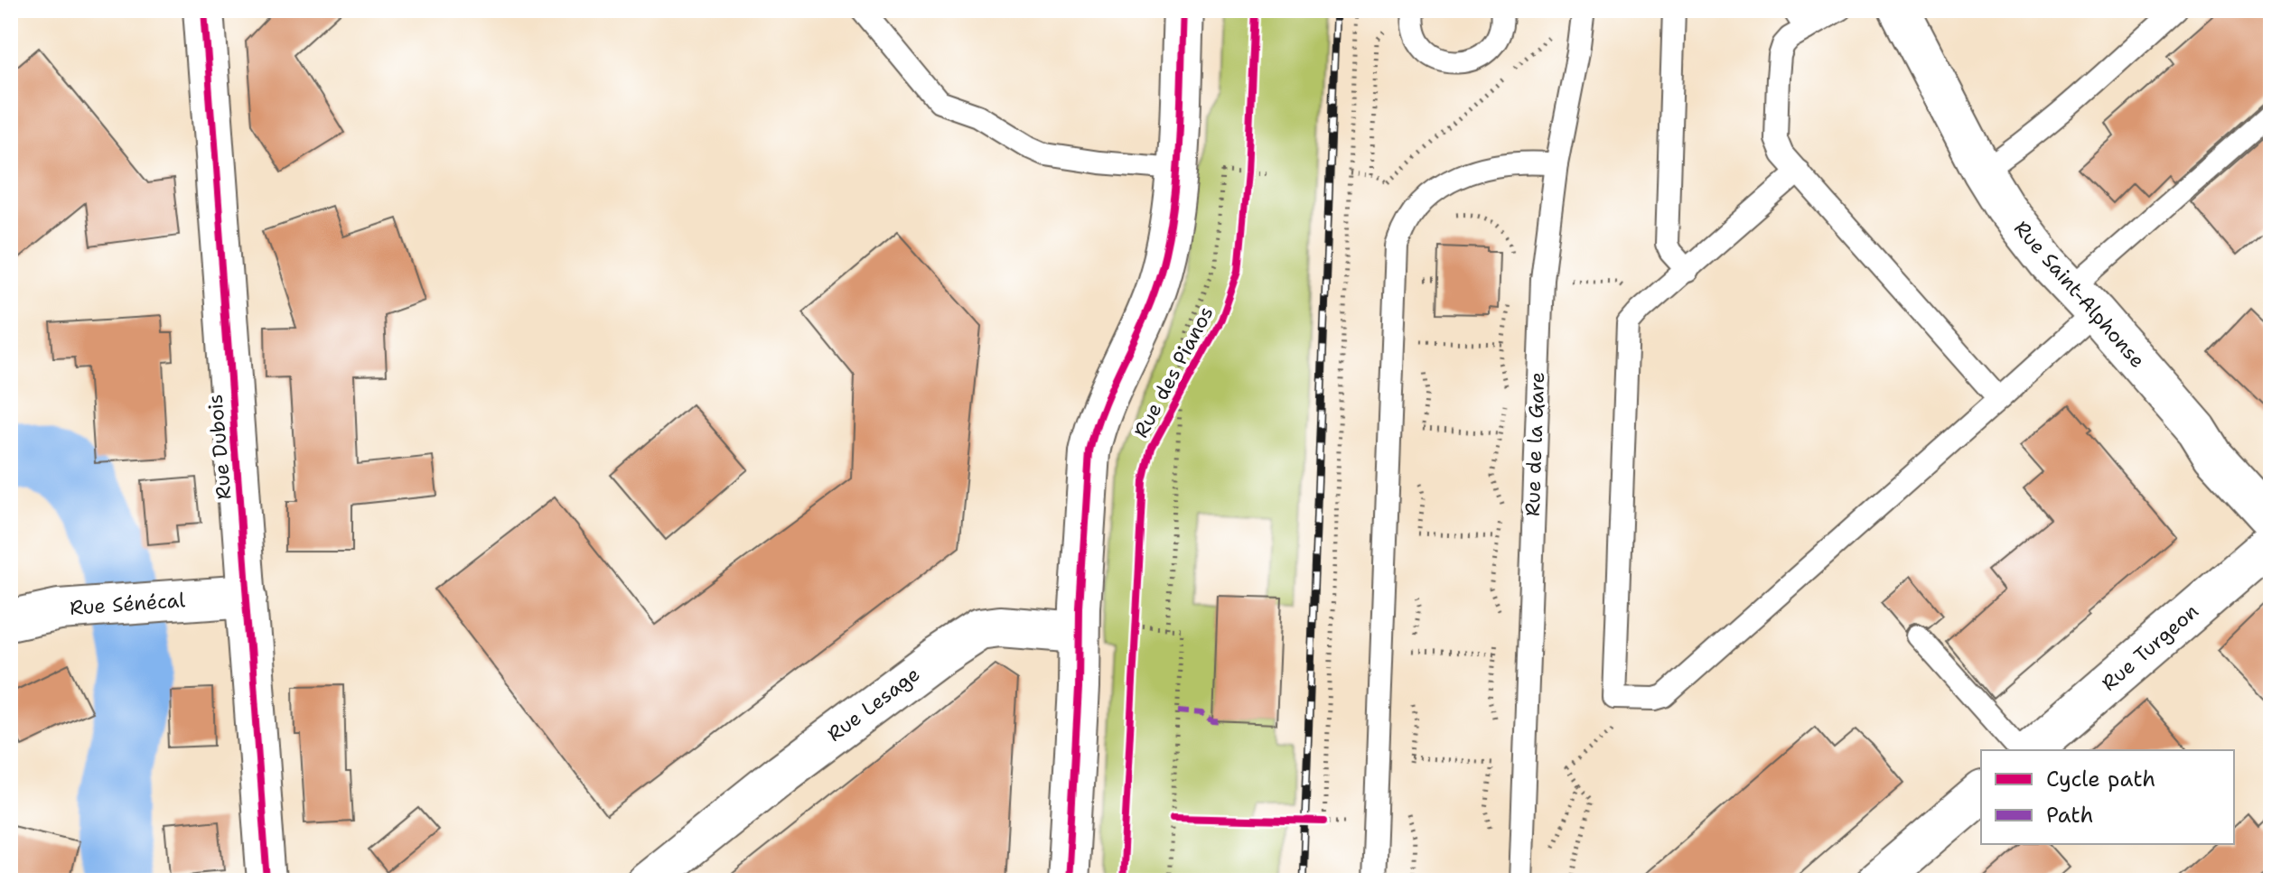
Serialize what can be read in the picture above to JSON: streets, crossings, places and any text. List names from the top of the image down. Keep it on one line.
{"streets":{"street":["Rue Saint-Alphonse","Rue Dubois","Rue Sénécal","Rue Turgeon","Rue Lesage"],"lane":["Rue de la Gare"],"cycle path":["Rue des Pianos"]},"crossings":[["Rue Dubois","Rue Sénécal"]],"legend":["Cycle path","Path"]}
